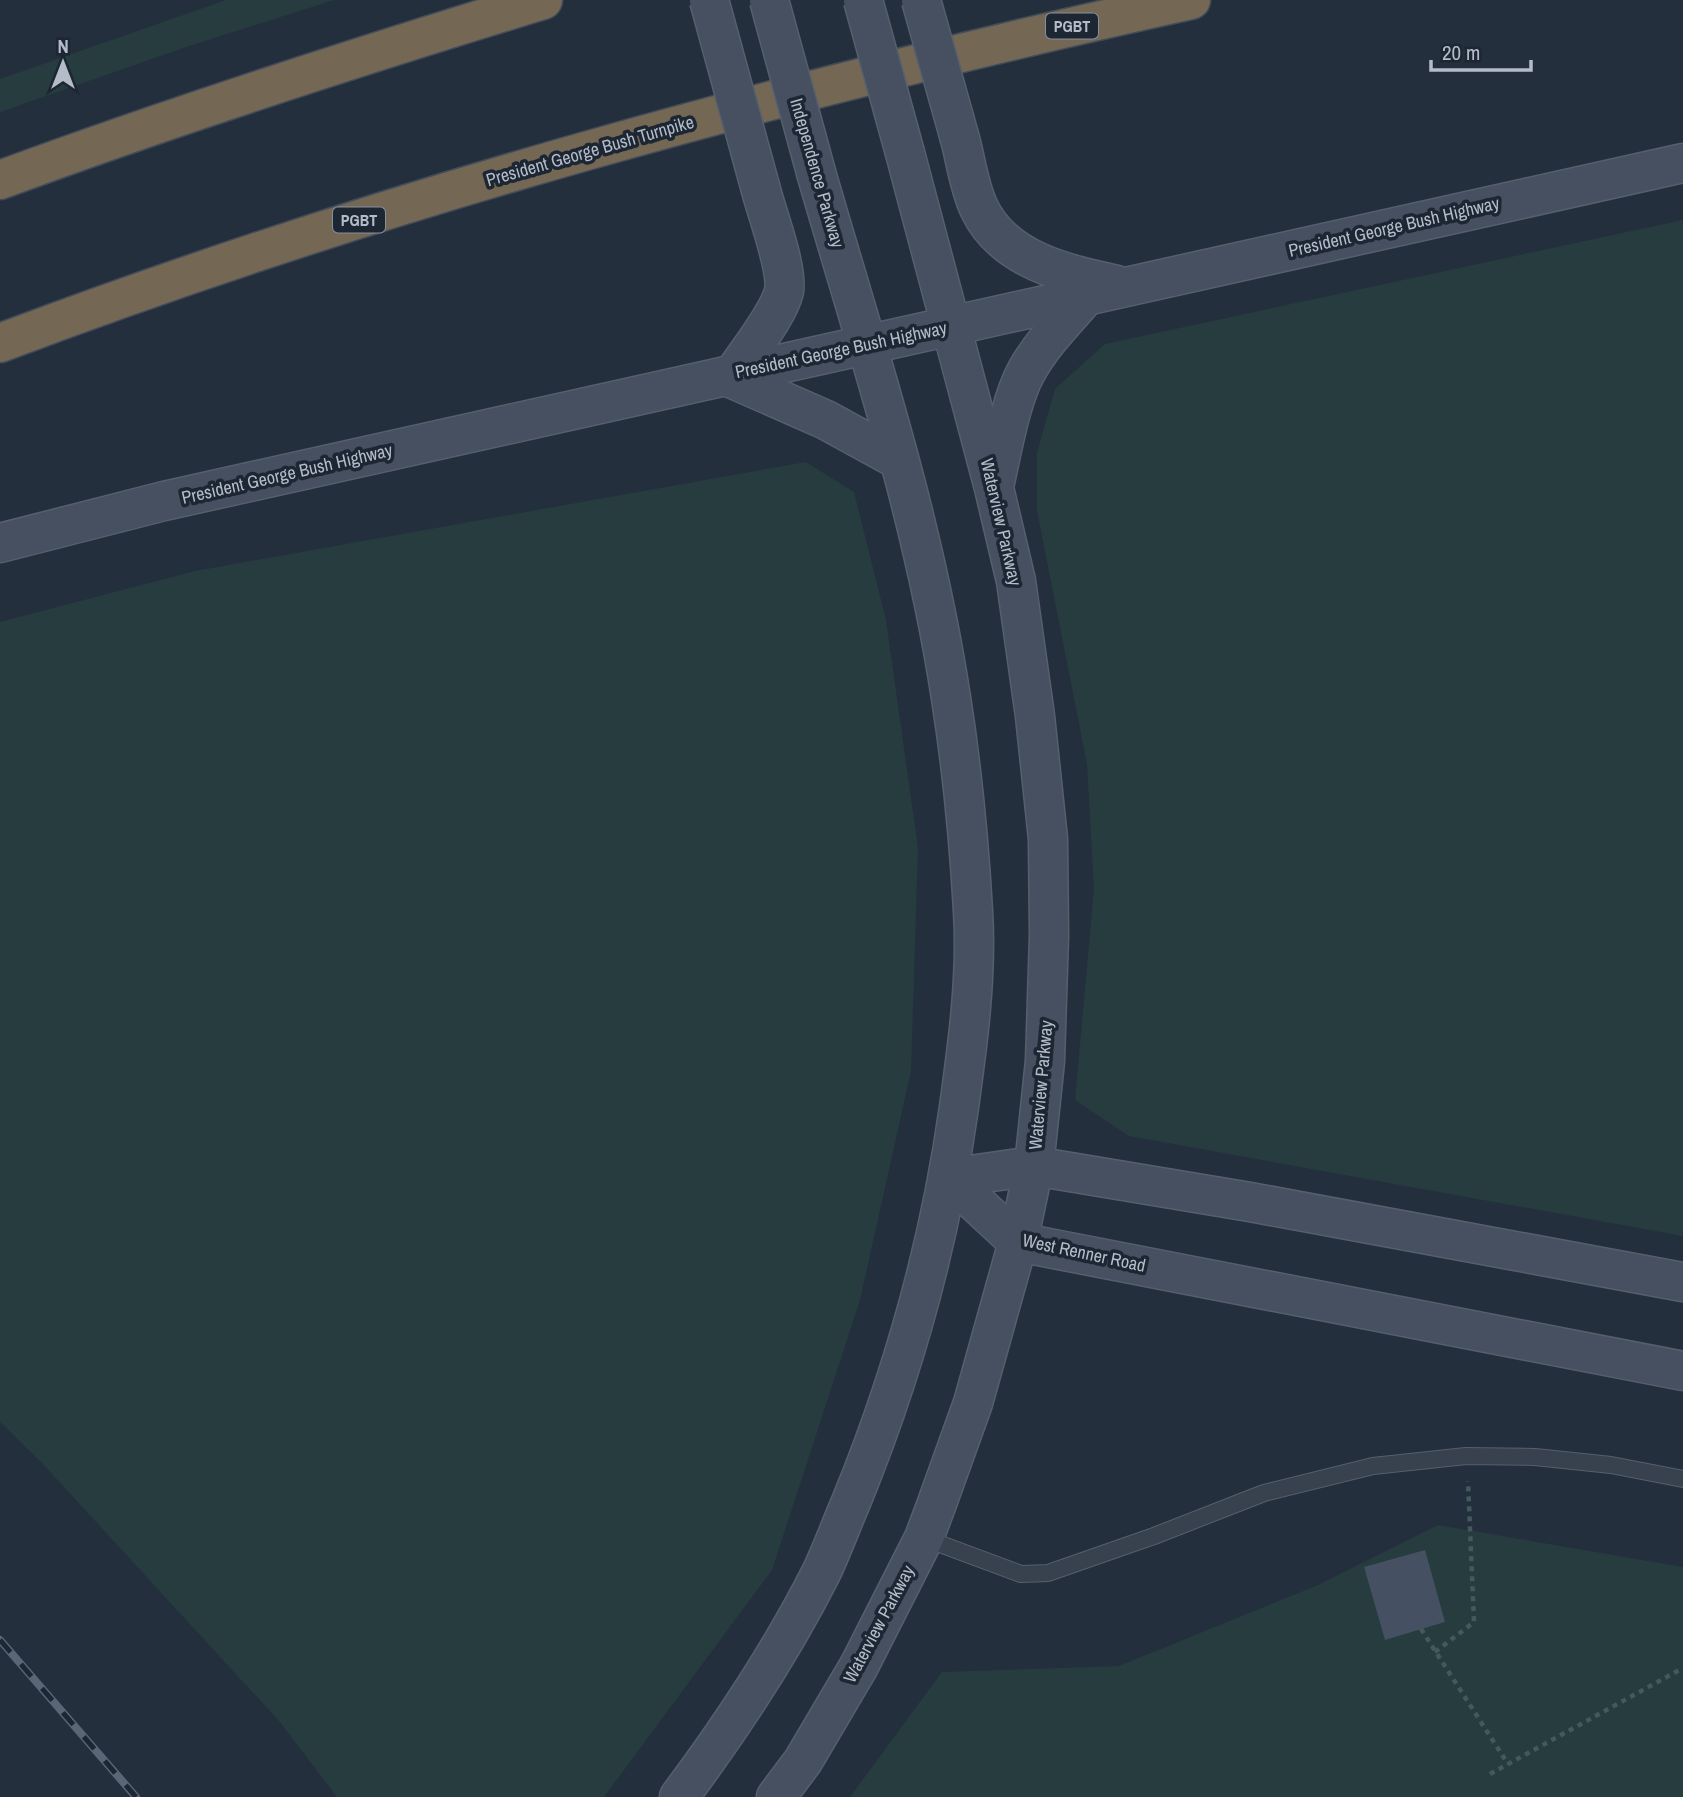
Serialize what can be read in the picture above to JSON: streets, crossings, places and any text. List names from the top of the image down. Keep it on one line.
{"streets":{"highway":["PGBT","President George Bush Turnpike"],"main road":["Independence Parkway","President George Bush Highway","Waterview Parkway","West Renner Road"]},"crossings":[["Independence Parkway","President George Bush Highway"],["President George Bush Highway","Waterview Parkway"],["Waterview Parkway","West Renner Road"]],"scale_bar":"20 m","north":"top"}
